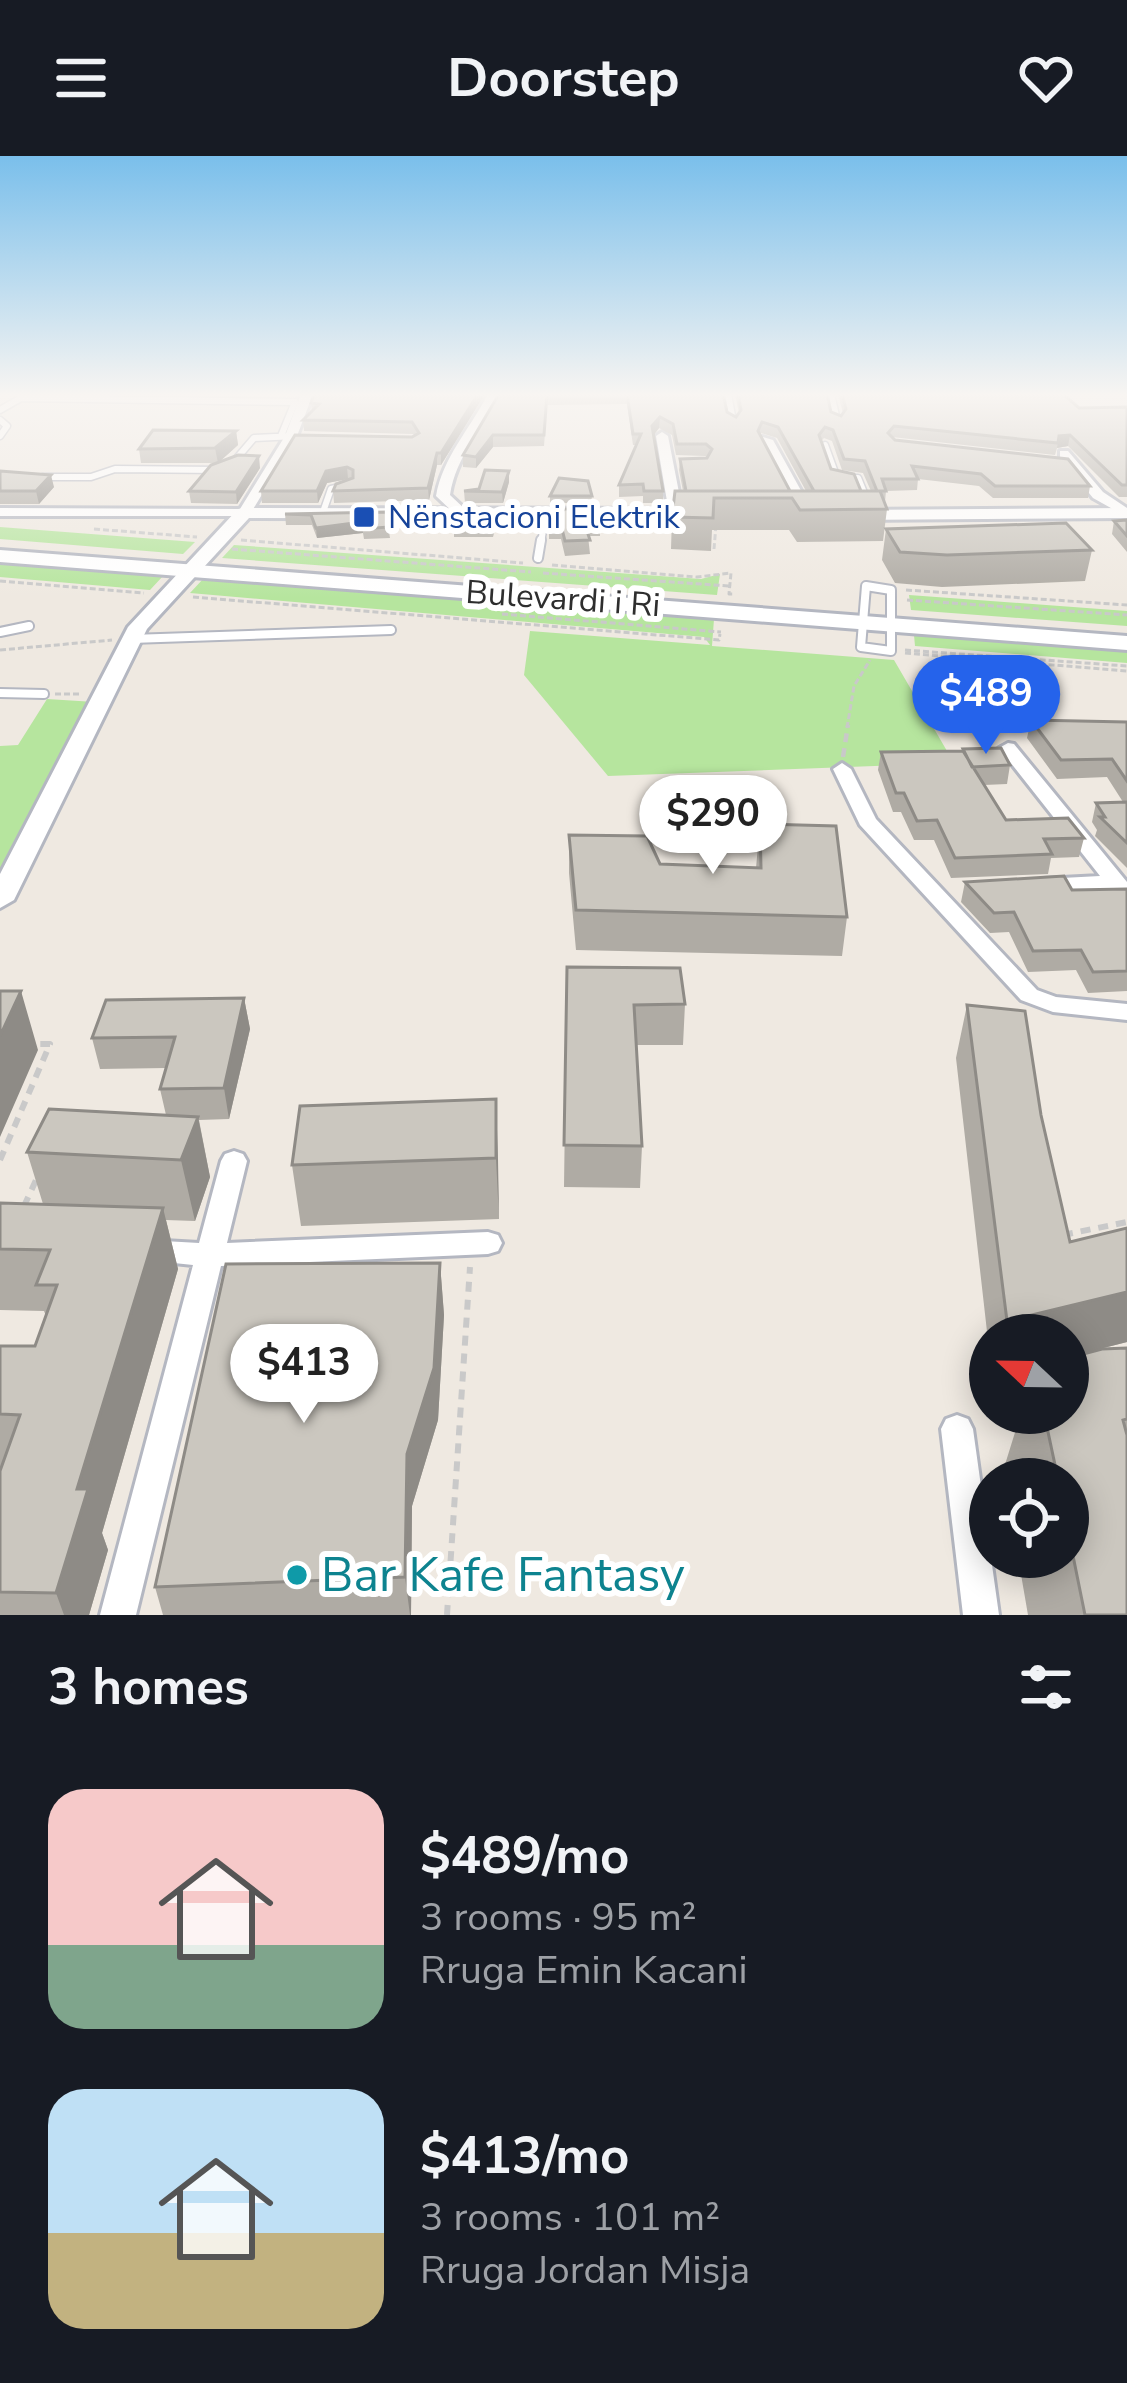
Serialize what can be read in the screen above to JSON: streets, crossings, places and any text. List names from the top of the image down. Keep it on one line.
{"streets":{"main road":["Bulevardi i Ri"]},"places":{"transit":["Nënstacioni Elektrik"],"other":["Bar Kafe Fantasy"]},"north":"left","page":{"header":"Doorstep","price":["$489","$290","$413"],"heading":"3 homes","list":[{"name":"$489/mo","note":"3 rooms · 95 m² · Rruga Emin Kacani"},{"name":"$413/mo","note":"3 rooms · 101 m² · Rruga Jordan Misja"}]}}
